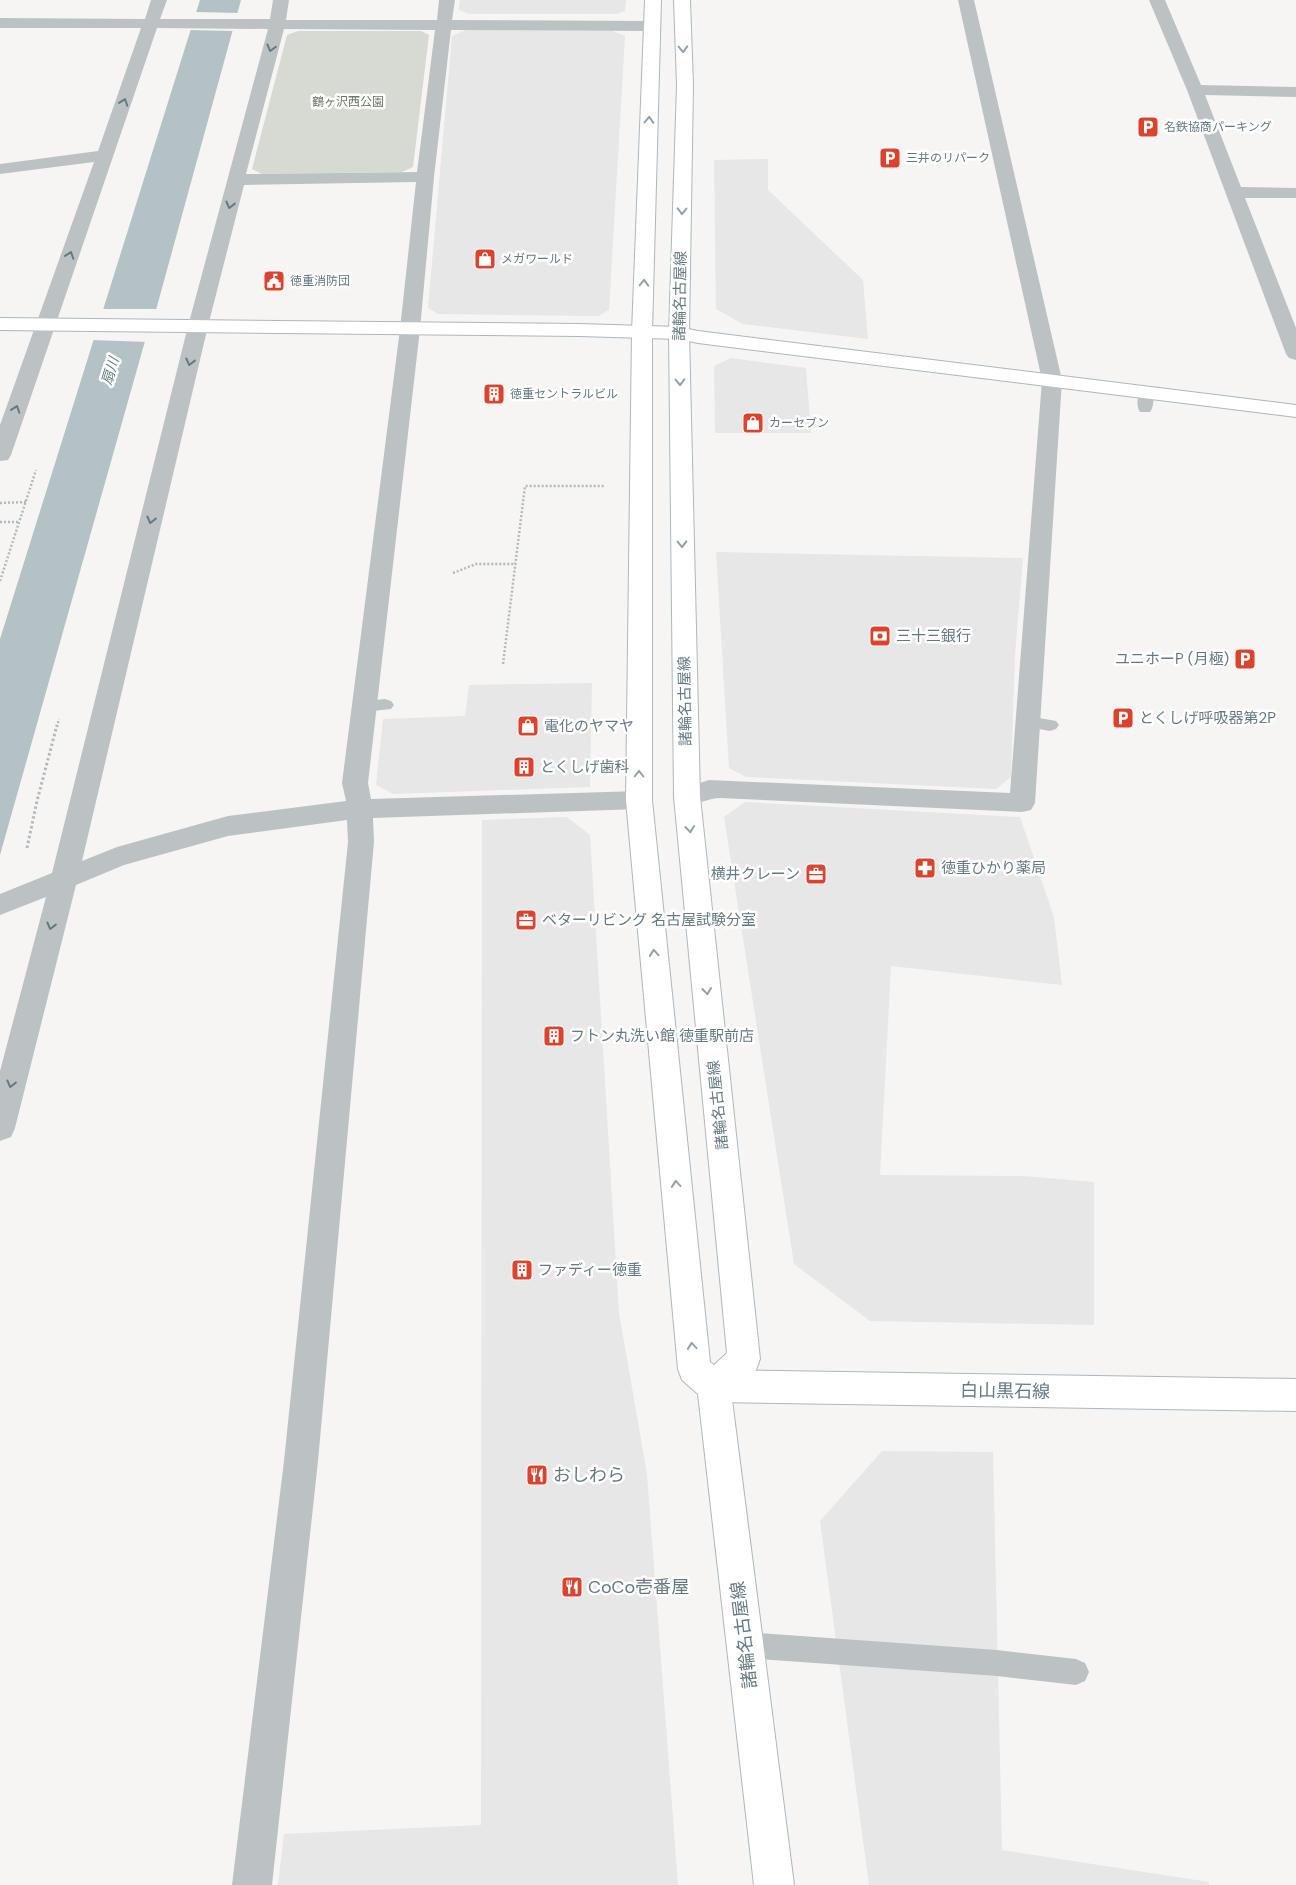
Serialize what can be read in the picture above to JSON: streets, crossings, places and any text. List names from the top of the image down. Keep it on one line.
{"streets":{"main road":["諸輪名古屋線","白山黒石線"]},"crossings":[["諸輪名古屋線","白山黒石線"]],"water":["扇川"],"parks":["鶴ヶ沢西公園"],"places":{"parking":["名鉄協商パーキング","三井のリパーク","ユニホーP (月極)","とくしげ呼吸器第2P"],"shop":["メガワールド","カーセブン","電化のヤマヤ"],"public building":["徳重消防団"],"building":["徳重セントラルビル","とくしげ歯科","フトン丸洗い館 徳重駅前店","ファディー徳重"],"bank":["三十三銀行"],"pharmacy":["徳重ひかり薬局"],"office":["横井クレーン","ベターリビング 名古屋試験分室"],"restaurant":["おしわら","CoCo壱番屋"]}}
